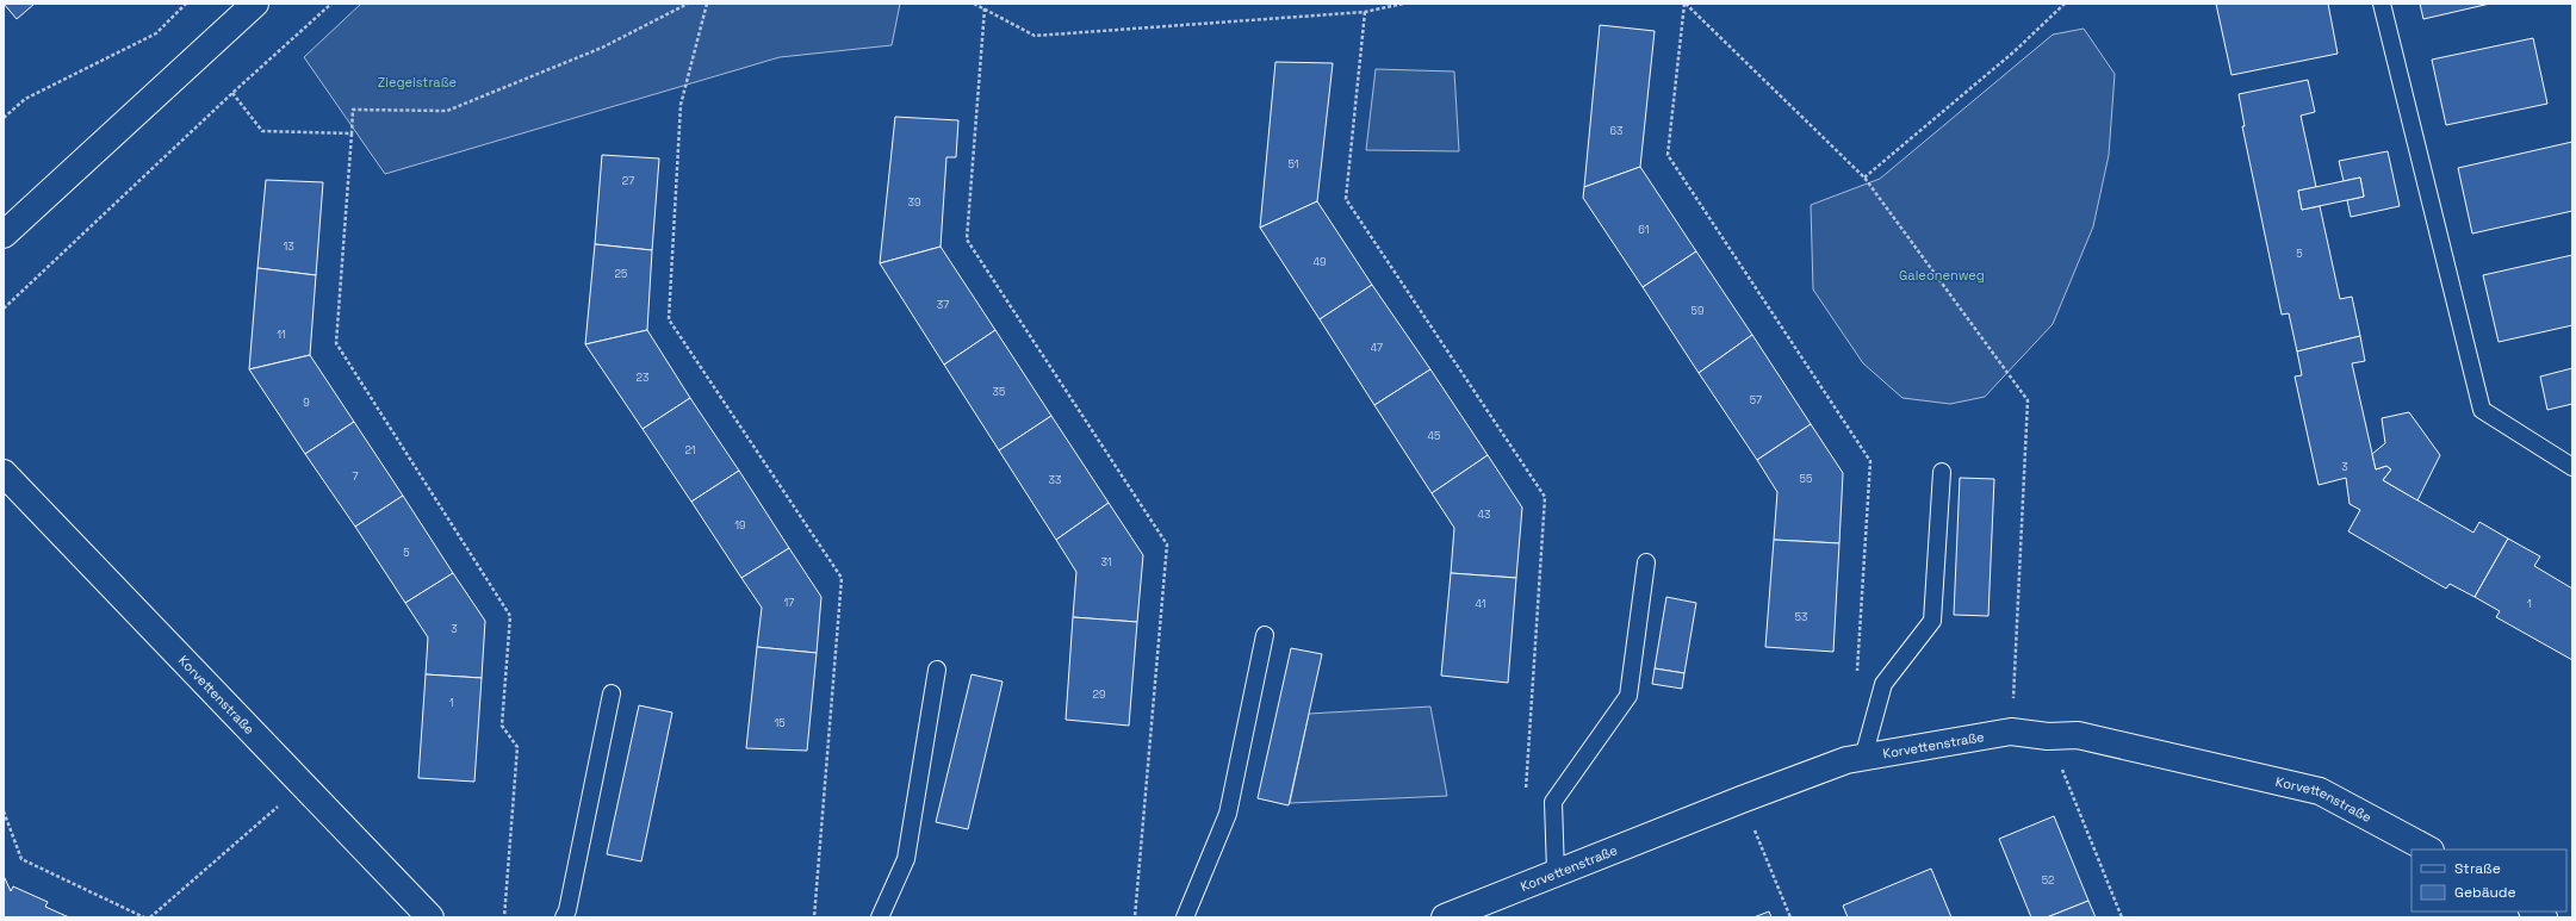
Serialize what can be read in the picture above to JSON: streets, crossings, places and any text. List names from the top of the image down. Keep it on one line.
{"streets":{"street":["Korvettenstraße"]},"parks":["Ziegelstraße","Galeonenweg"],"house_numbers":["63","51","27","39","61","13","5","49","25","37","59","11","47","23","35","57","9","45","21","3","7","55","33","43","19","5","31","17","41","1","53","3","29","1","15","52"],"legend":["Straße","Gebäude"]}
